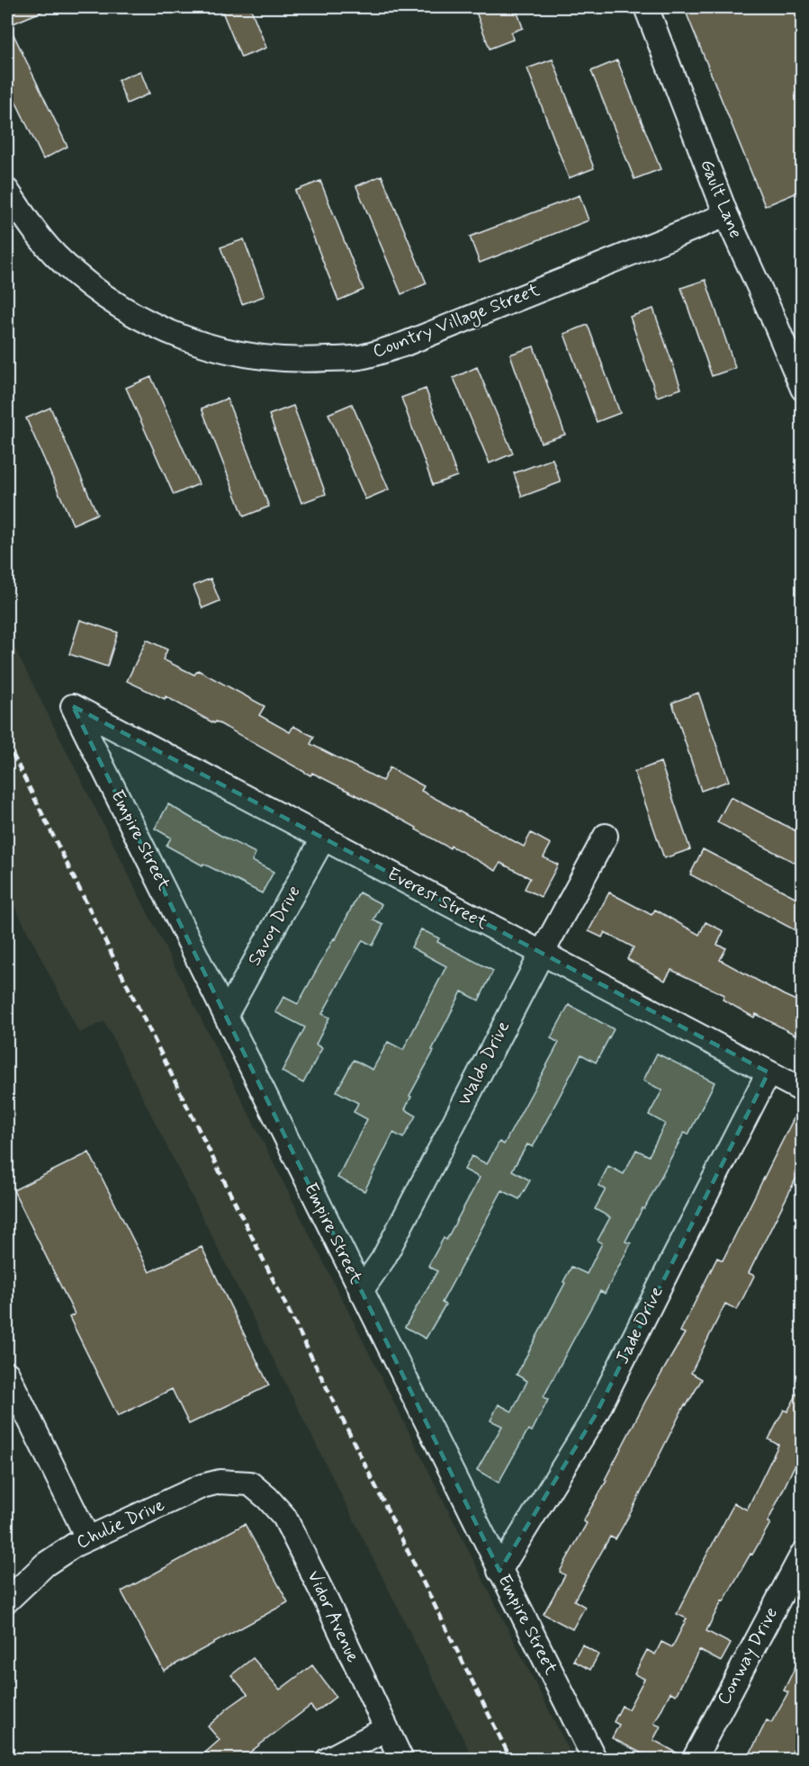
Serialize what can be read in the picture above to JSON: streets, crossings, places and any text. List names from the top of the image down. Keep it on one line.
{"streets":{"street":["Gault Lane","Country Village Street","Empire Street","Everest Street","Savoy Drive","Waldo Drive","Jade Drive","Chulie Drive","Vidor Avenue","Conway Drive"]},"crossings":[["Gault Lane","Country Village Street"],["Empire Street","Everest Street"],["Empire Street","Savoy Drive"],["Empire Street","Waldo Drive"],["Empire Street","Jade Drive"],["Everest Street","Savoy Drive"],["Everest Street","Waldo Drive"],["Everest Street","Jade Drive"],["Chulie Drive","Vidor Avenue"]]}
